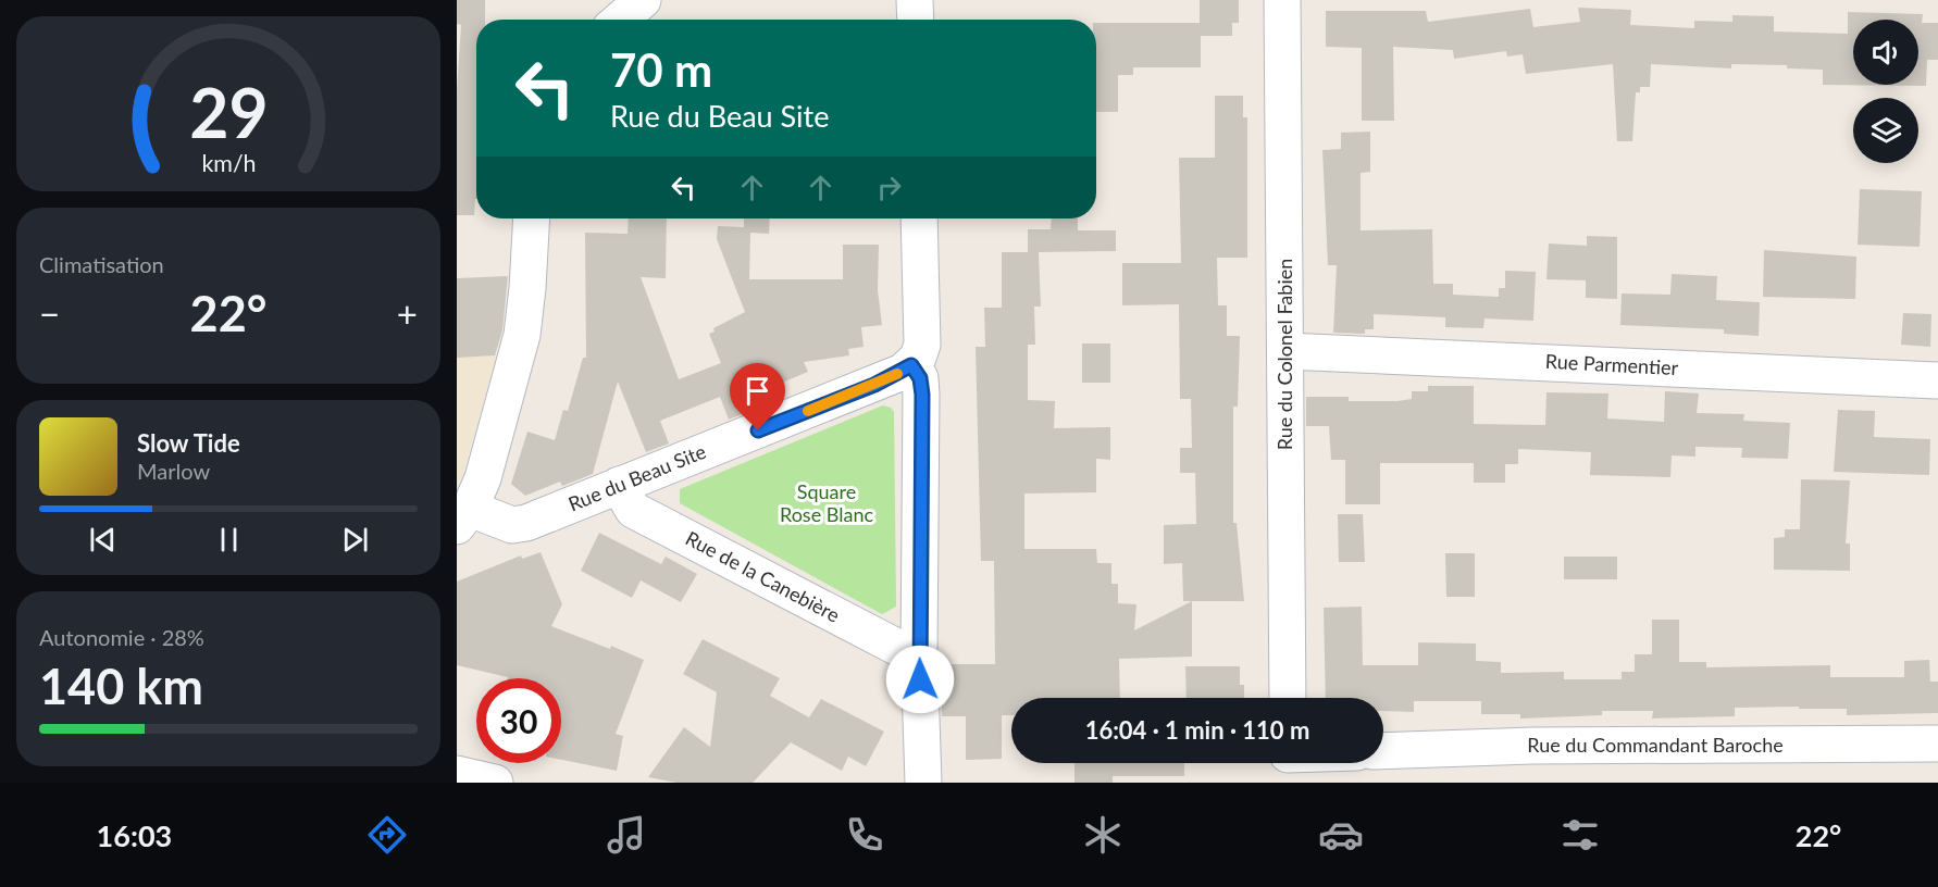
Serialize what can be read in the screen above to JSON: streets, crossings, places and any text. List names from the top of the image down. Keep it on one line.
{"streets":{"street":["Rue du Colonel Fabien","Rue Parmentier","Rue du Beau Site","Rue de la Canebière","Rue du Commandant Baroche"]},"crossings":[["Rue du Colonel Fabien","Rue Parmentier"],["Rue du Beau Site","Rue de la Canebière"]],"parks":["Square Rose Blanc"],"page":{"turn":["70 m","Rue du Beau Site"],"tile":["Climatisation",["Autonomie · 28%","140 km"]],"heat":["−","22°","+"],"song":["Slow Tide","Marlow"],"limit":"30","trip":"16:04 · 1 min · 110 m","tabs":["16:03","22°"],"gauge":["29","km/h"]}}
